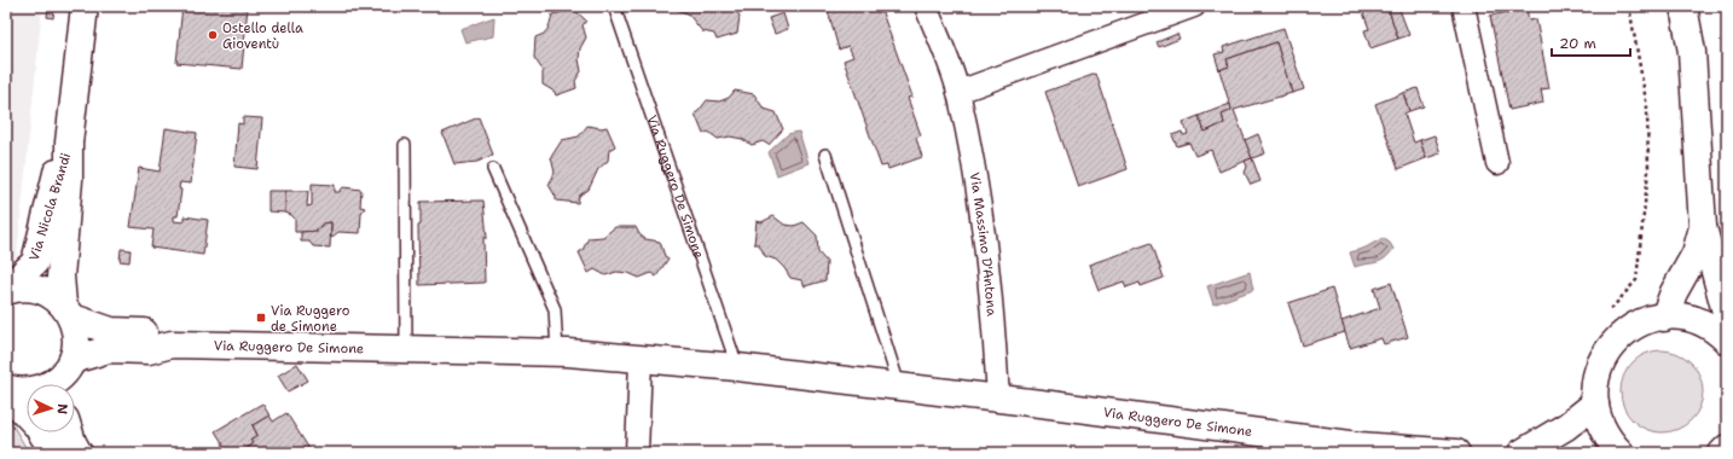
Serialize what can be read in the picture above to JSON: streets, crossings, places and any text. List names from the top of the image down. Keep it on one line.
{"streets":{"street":["Via Ruggero De Simone","Via Nicola Brandi","Via Massimo D'Antona"]},"crossings":[["Via Ruggero De Simone","Via Nicola Brandi"],["Via Ruggero De Simone","Via Massimo D'Antona"]],"places":{"other":["Ostello della Gioventù"],"transit":["Via Ruggero de Simone"]},"scale_bar":"20 m","north":"right"}
